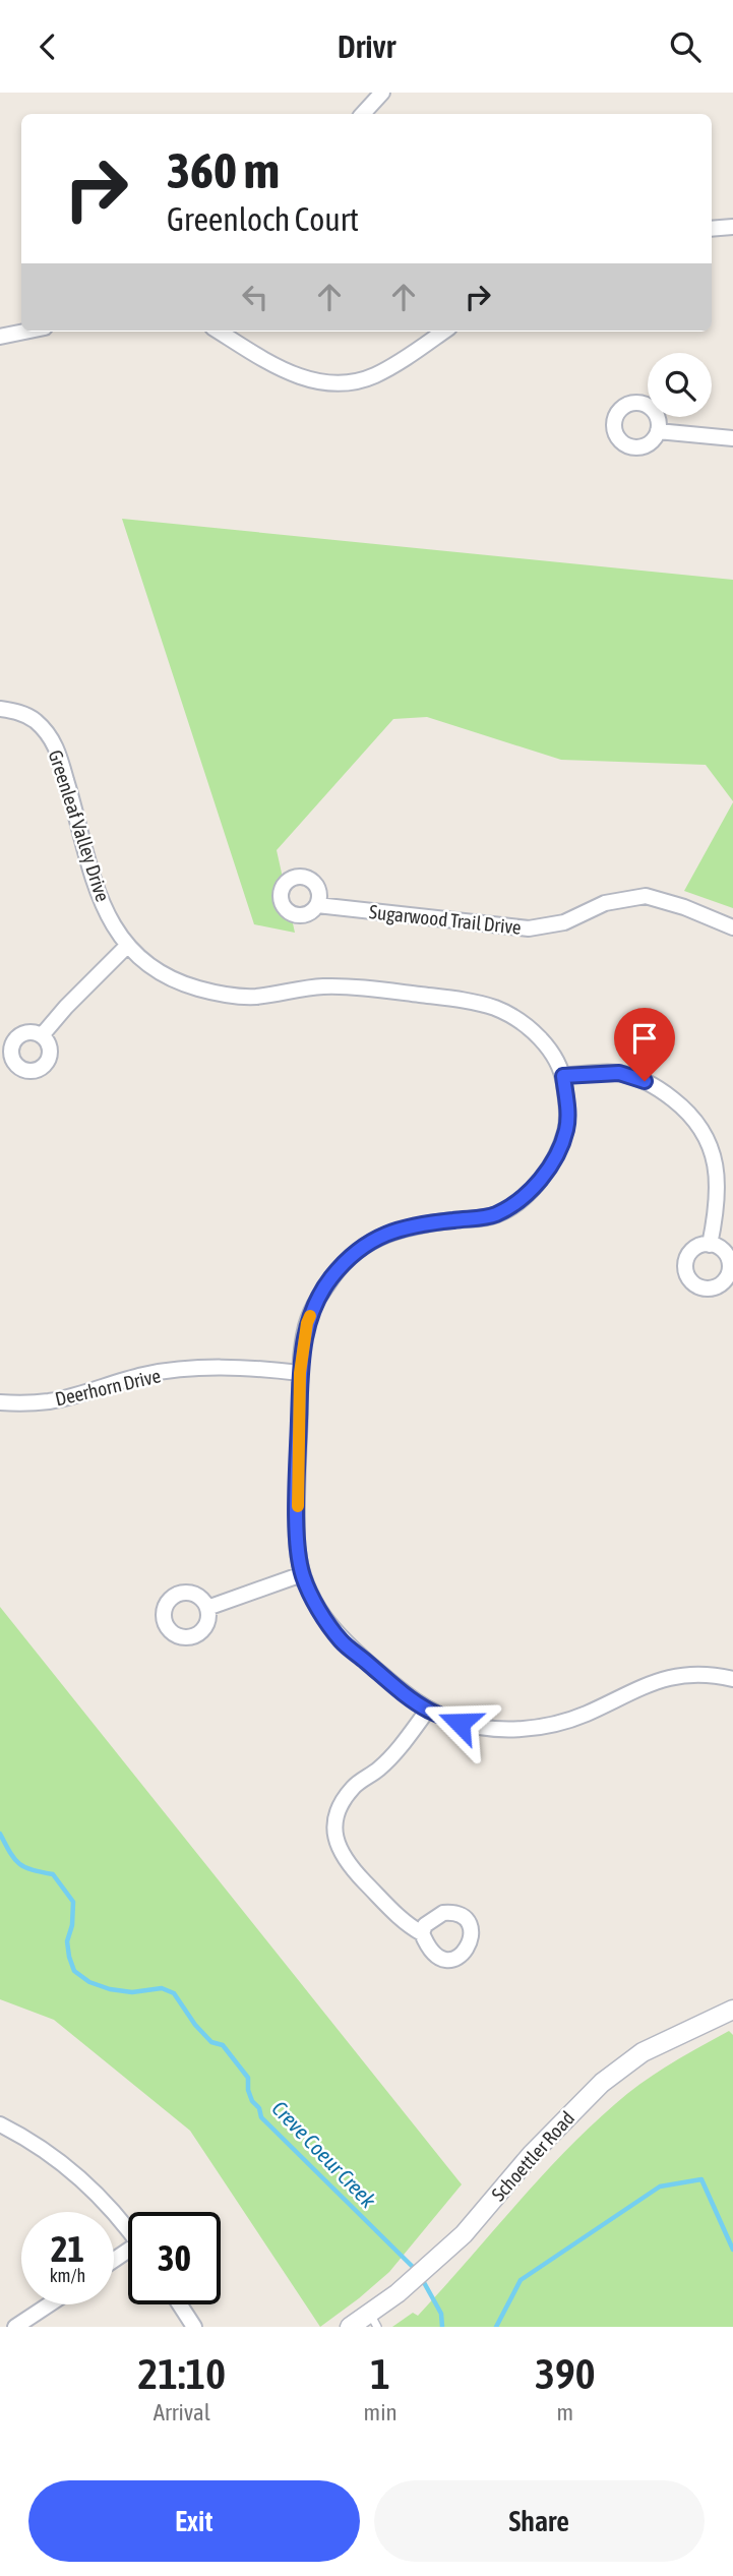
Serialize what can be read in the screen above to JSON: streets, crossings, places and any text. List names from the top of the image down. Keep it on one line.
{"streets":{"street":["Greenleaf Valley Drive","Sugarwood Trail Drive","Deerhorn Drive","Schoettler Road"]},"crossings":[["Greenleaf Valley Drive","Deerhorn Drive"]],"water":["Creve Coeur Creek"],"page":{"header":"Drivr","turn":["360 m","Greenloch Court"],"speed":"21 km/h","limit":"30","eta":["21:10","Arrival","1","min","390","m"],"buttons":["Exit","Share"]}}
